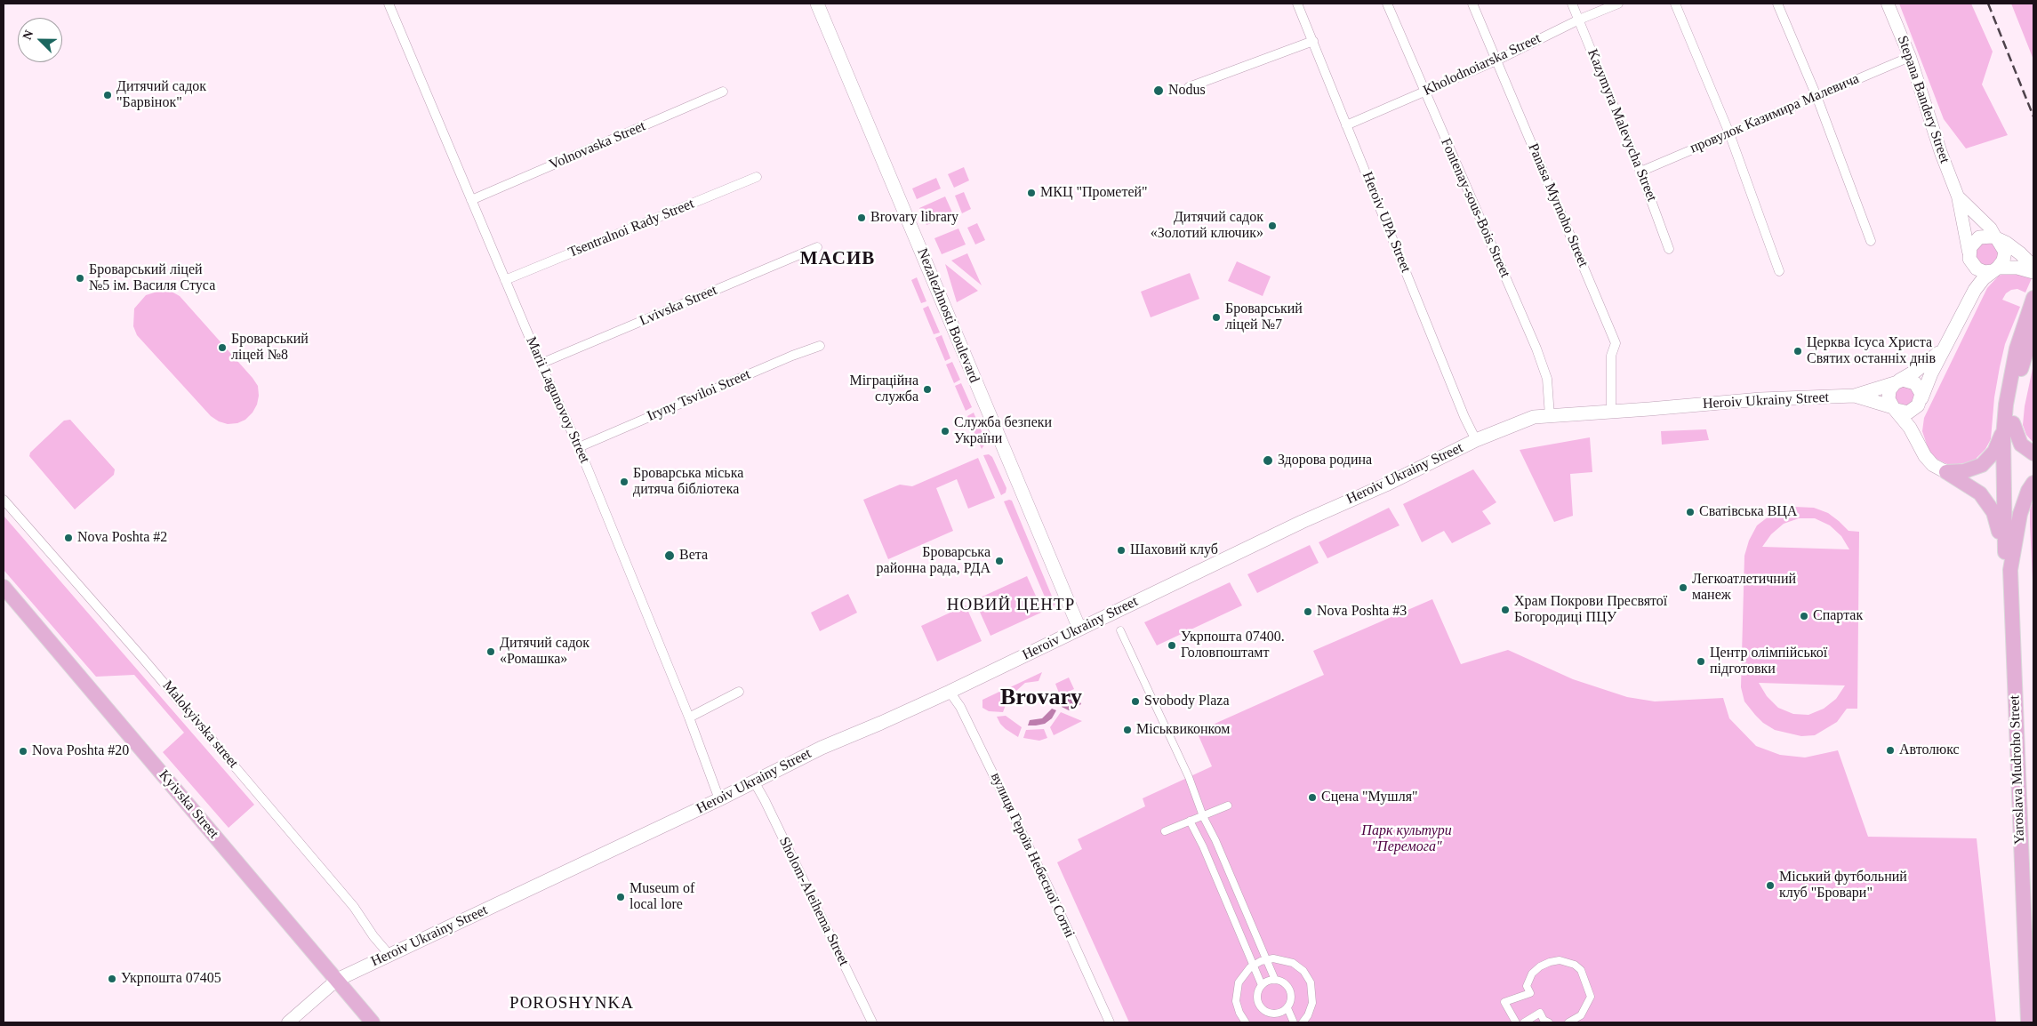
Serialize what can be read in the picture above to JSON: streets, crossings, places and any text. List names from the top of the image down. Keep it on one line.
{"streets":{"main road":["Nezalezhnosti Boulevard","Heroiv Ukrainy Street","Yaroslava Mudroho Street","Kyivska Street"],"street":["Kholodnoiarska Street","Stepana Bandery Street","провулок Казимира Малевича","Kazymyra Malevycha Street","Volnovaska Street","Panasa Myrnoho Street","Fontenay-sous-Bois Street","Heroiv UPA Street","Tsentralnoi Rady Street","Lvivska Street","Iryny Tsviloi Street","Marii Lagunovoy Street","Malokyivska street","вулиця Героїв Небесної Сотні","Sholom-Aleihema Street"]},"crossings":[["Kholodnoiarska Street","Kazymyra Malevycha Street"],["Kholodnoiarska Street","Panasa Myrnoho Street"],["Kholodnoiarska Street","Fontenay-sous-Bois Street"],["Kholodnoiarska Street","Heroiv UPA Street"],["Stepana Bandery Street","провулок Казимира Малевича"],["провулок Казимира Малевича","Kazymyra Malevycha Street"],["Volnovaska Street","Marii Lagunovoy Street"],["Panasa Myrnoho Street","Heroiv Ukrainy Street"],["Fontenay-sous-Bois Street","Heroiv Ukrainy Street"],["Heroiv UPA Street","Heroiv Ukrainy Street"],["Tsentralnoi Rady Street","Marii Lagunovoy Street"],["Lvivska Street","Marii Lagunovoy Street"],["Nezalezhnosti Boulevard","Heroiv Ukrainy Street"],["Iryny Tsviloi Street","Marii Lagunovoy Street"],["Marii Lagunovoy Street","Heroiv Ukrainy Street"],["Heroiv Ukrainy Street","Malokyivska street"],["Heroiv Ukrainy Street","Kyivska Street"],["Heroiv Ukrainy Street","вулиця Героїв Небесної Сотні"],["Heroiv Ukrainy Street","Sholom-Aleihema Street"]],"districts":["МАСИВ","НОВИЙ ЦЕНТР","Brovary","POROSHYNKA"],"parks":["Парк культури \"Перемога\""],"places":["Nodus","Дитячий садок \"Барвінок\"","МКЦ \"Прометей\"","Brovary library","Дитячий садок «Золотий ключик»","Броварський ліцей №5 ім. Василя Стуса","Броварський ліцей №7","Броварський ліцей №8","Церква Ісуса Христа Святих останніх днів","Міграційна служба","Служба безпеки України","Здорова родина","Броварська міська дитяча бібліотека","Сватівська ВЦА","Nova Poshta #2","Шаховий клуб","Вета","Броварська районна рада, РДА","Легкоатлетичний манеж","Храм Покрови Пресвятої Богородиці ПЦУ","Nova Poshta #3","Спартак","Укрпошта 07400. Головпоштамт","Дитячий садок «Ромашка»","Центр олімпійської підготовки","Svobody Plaza","Міськвиконком","Автолюкс","Nova Poshta #20","Сцена \"Мушля\"","Міський футбольний клуб \"Бровари\"","Museum of local lore","Укрпошта 07405"],"north":"top left"}
